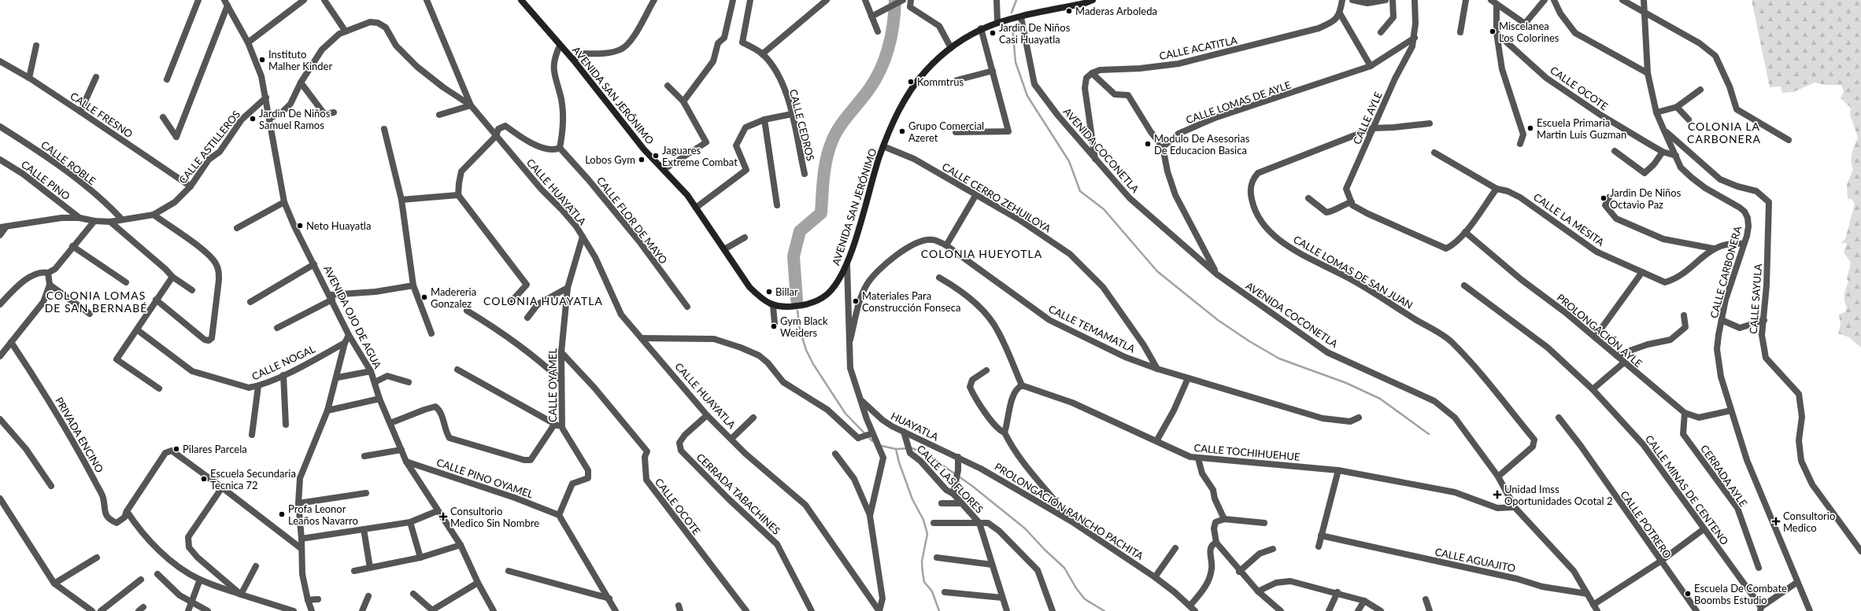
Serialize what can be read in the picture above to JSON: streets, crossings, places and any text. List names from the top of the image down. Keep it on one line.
{"streets":{"main road":["AVENIDA SAN JERÓNIMO"],"street":["CALLE ACATITLA","CALLE OCOTE","CALLE LOMAS DE AYLE","CALLE FRESNO","CALLE AYLE","CALLE CEDROS","CALLE ASTILLEROS","AVENIDA COCONETLA","CALLE ROBLE","CALLE PINO","CALLE HUAYATLA","CALLE CERRO ZEHUILOYA","CALLE LA MESITA","CALLE FLOR DE MAYO","CALLE LOMAS DE SAN JUAN","CALLE CARBONERA","CALLE SAYULA","AVENIDA OJO DE AGUA","CALLE TEMAMATLA","PROLONGACIÓN AYLE","CALLE NOGAL","CALLE OYAMEL","HUAYATLA","PRIVADA ENCINO","CALLE TOCHIHUEHUE","CERRADA AYLE","CALLE PINO OYAMEL","CALLE LAS FLORES","CALLE MINAS DE CENTENO","CERRADA TABACHINES","PROLONGACIÓN RANCHO PACHITA","CALLE POTRERO","CALLE AGUAJITO"]},"crossings":[["CALLE OCOTE","CALLE CARBONERA"],["CALLE OCOTE","CALLE OYAMEL"],["AVENIDA SAN JERÓNIMO","AVENIDA COCONETLA"],["AVENIDA SAN JERÓNIMO","CALLE CERRO ZEHUILOYA"],["CALLE LOMAS DE AYLE","CALLE AYLE"],["CALLE FRESNO","CALLE ASTILLEROS"],["CALLE AYLE","CALLE LOMAS DE SAN JUAN"],["CALLE ASTILLEROS","CALLE ROBLE"],["CALLE ASTILLEROS","CALLE PINO"],["CALLE ASTILLEROS","AVENIDA OJO DE AGUA"],["AVENIDA COCONETLA","CALLE LOMAS DE SAN JUAN"],["AVENIDA COCONETLA","CALLE TOCHIHUEHUE"],["AVENIDA COCONETLA","CALLE AGUAJITO"],["CALLE HUAYATLA","AVENIDA OJO DE AGUA"],["CALLE HUAYATLA","CALLE OYAMEL"],["CALLE HUAYATLA","CERRADA TABACHINES"],["CALLE CERRO ZEHUILOYA","CALLE TEMAMATLA"],["CALLE LA MESITA","CALLE CARBONERA"],["CALLE CARBONERA","CALLE SAYULA"],["CALLE CARBONERA","PROLONGACIÓN AYLE"],["CALLE CARBONERA","CALLE MINAS DE CENTENO"],["AVENIDA OJO DE AGUA","CALLE PINO OYAMEL"],["PROLONGACIÓN AYLE","CERRADA AYLE"],["CALLE OYAMEL","CALLE PINO OYAMEL"],["HUAYATLA","CALLE LAS FLORES"],["HUAYATLA","PROLONGACIÓN RANCHO PACHITA"]],"districts":["COLONIA LA CARBONERA","COLONIA HUEYOTLA","COLONIA LOMAS DE SAN BERNABÉ","COLONIA HUAYATLA"],"places":{"other":["Maderas Arboleda","Miscelanea Los Colorines","Jardin De Niños Casi Huayatla","Instituto Malher Kinder","Kommtrus","Jardin De Niños Samuel Ramos","Escuela Primaria Martin Luis Guzman","Grupo Comercial Azeret","Modulo De Asesorias De Educacion Basica","Jaguares Extreme Combat","Lobos Gym","Jardin De Niños Octavio Paz","Neto Huayatla","Billar","Madereria Gonzalez","Materiales Para Construcción Fonseca","Gym Black Weiders","Pilares Parcela","Escuela Secundaria Tecnica 72","Profa Leonor Leaños Navarro","Escuela De Combate Boombs Estudio"],"health":["Unidad Imss Oportunidades Ocotal 2","Consultorio Medico Sin Nombre","Consultorio Medico"]}}
